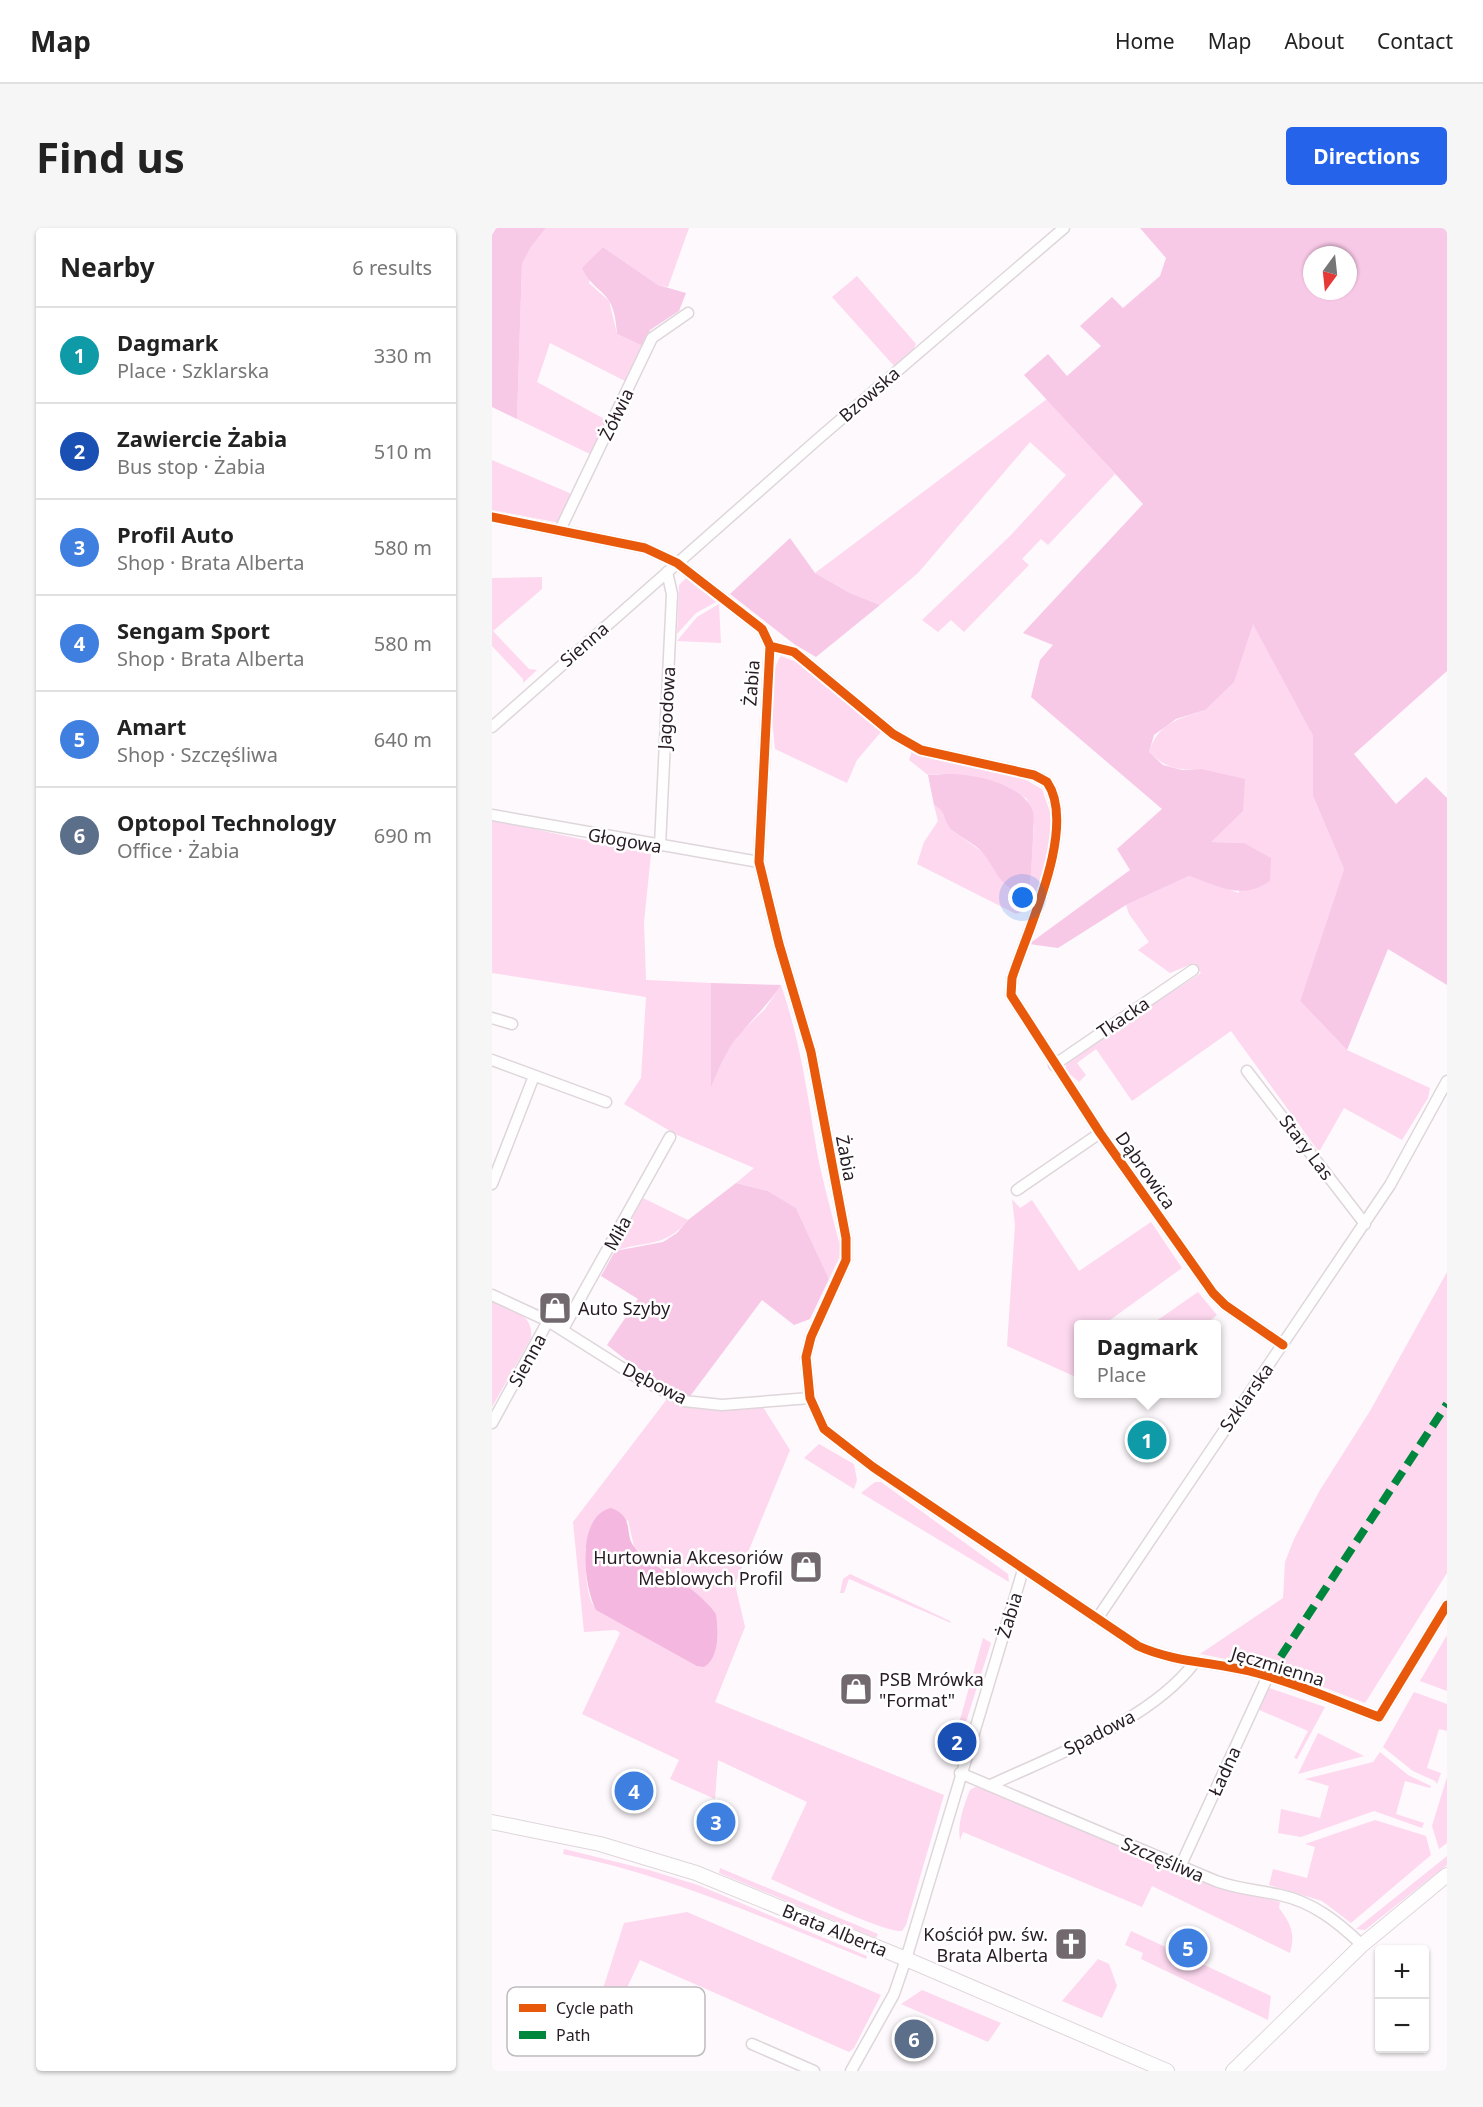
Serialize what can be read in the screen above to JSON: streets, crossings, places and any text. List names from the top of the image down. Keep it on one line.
{"streets":{"street":["Bzowska","Żółwia","Sienna","Żabia","Jagodowa","Głogowa","Tkacka","Stary Las","Dąbrowica","Miła","Dębowa","Szklarska","Jęczmienna","Spadowa","Ładna","Szczęśliwa","Brata Alberta"]},"crossings":[["Bzowska","Sienna"],["Bzowska","Żabia"],["Żółwia","Żabia"],["Sienna","Żabia"],["Sienna","Jagodowa"],["Sienna","Dębowa"],["Żabia","Głogowa"],["Żabia","Dąbrowica"],["Żabia","Dębowa"],["Żabia","Jęczmienna"],["Żabia","Szczęśliwa"],["Żabia","Brata Alberta"],["Jagodowa","Głogowa"],["Tkacka","Dąbrowica"],["Stary Las","Szklarska"],["Dąbrowica","Szklarska"],["Miła","Dębowa"],["Szklarska","Jęczmienna"],["Jęczmienna","Spadowa"],["Jęczmienna","Ładna"],["Spadowa","Szczęśliwa"],["Ładna","Szczęśliwa"]],"places":{"shop":["Auto Szyby","Hurtownia Akcesoriów Meblowych Profil","PSB Mrówka \"Format\""],"church":["Kościół pw. św. Brata Alberta"]},"legend":["Cycle path","Path"],"north":"bottom","page":{"header":"Map","nav":["Home","Map","About","Contact"],"buttons":"Directions","title":"Find us","heading":["Nearby","6 results"],"list":[{"mark":"1","name":"Dagmark","note":"Place · Szklarska","value":"330 m"},{"mark":"2","name":"Zawiercie Żabia","note":"Bus stop · Żabia","value":"510 m"},{"mark":"3","name":"Profil Auto","note":"Shop · Brata Alberta","value":"580 m"},{"mark":"4","name":"Sengam Sport","note":"Shop · Brata Alberta","value":"580 m"},{"mark":"5","name":"Amart","note":"Shop · Szczęśliwa","value":"640 m"},{"mark":"6","name":"Optopol Technology","note":"Office · Żabia","value":"690 m"}],"popup":["Dagmark","Place"],"pins":["1","2","4","3","5","6"],"map_buttons":["+","−"]}}
